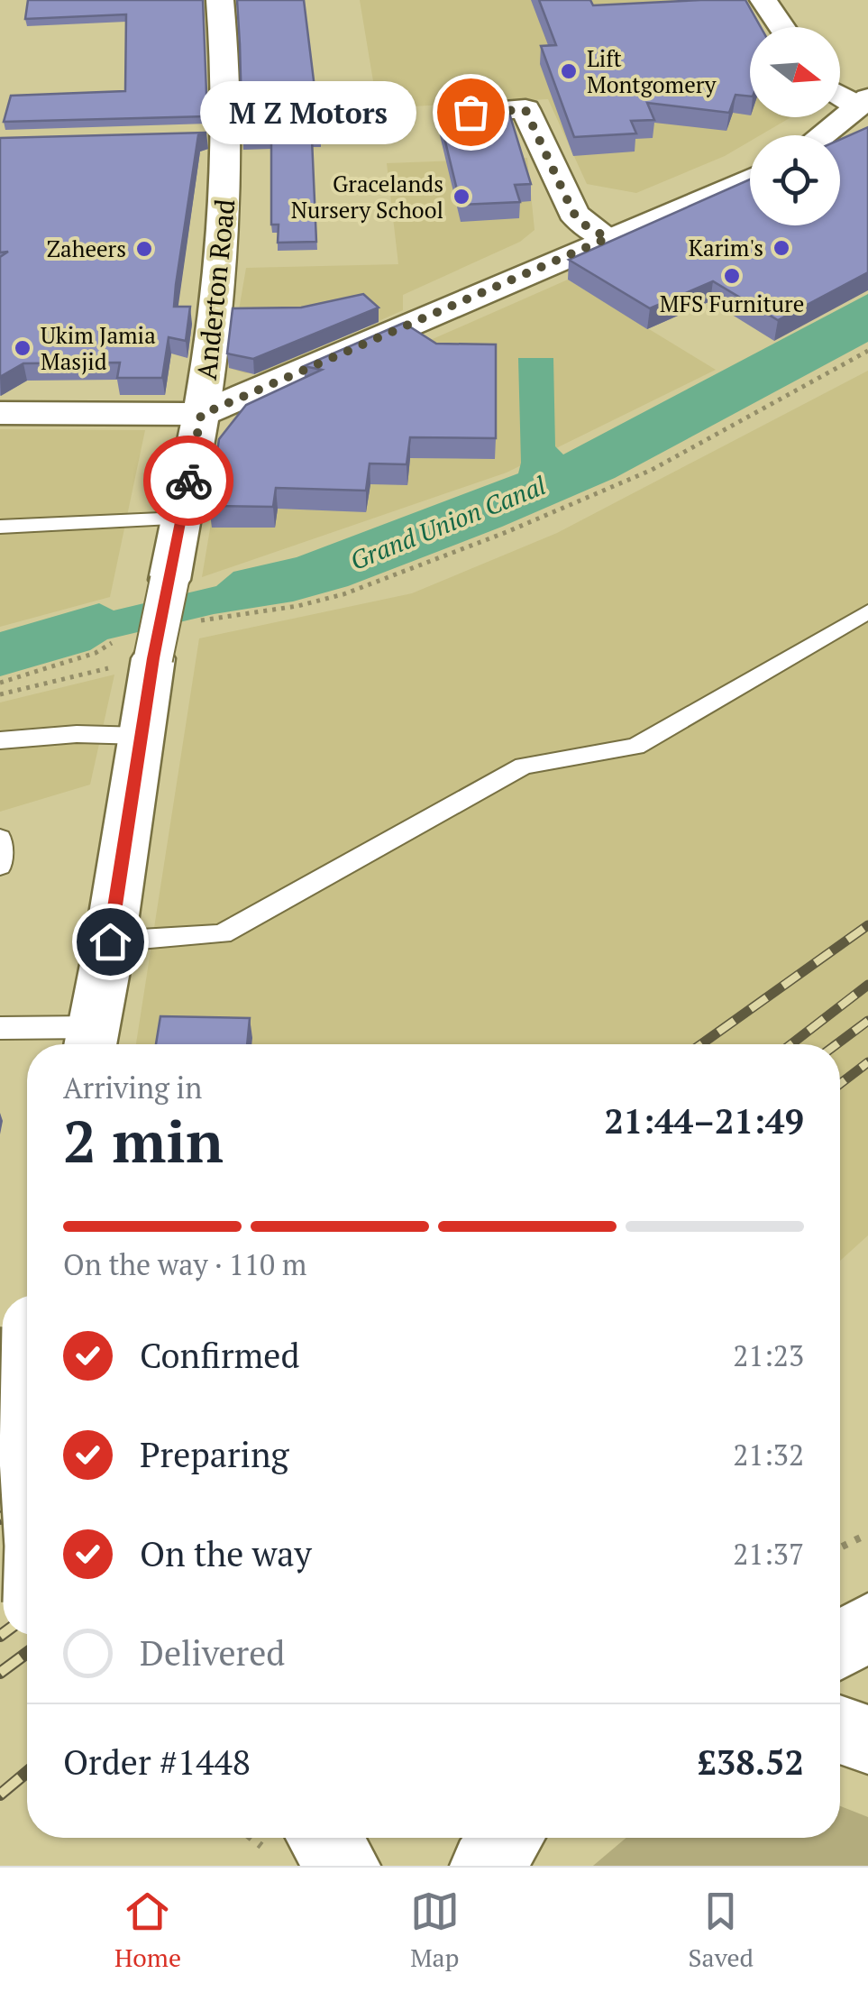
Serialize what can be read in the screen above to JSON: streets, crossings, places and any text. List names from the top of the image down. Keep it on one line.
{"streets":{"main road":["Anderton Road"]},"water":["Grand Union Canal"],"places":["Lift Montgomery","M Z Motors","Gracelands Nursery School","Karim's","Zaheers","MFS Furniture","Ukim Jamia Masjid"],"north":"right","page":{"bubble":"M Z Motors","heading":["2 min","Arriving in","21:44–21:49"],"panel":["Order #1448","£38.52"],"bar":"On the way · 110 m","list":[["Confirmed","21:23"],["Preparing","21:32"],["On the way","21:37"],"Delivered"],"tabs":["Home","Map","Saved"]}}
